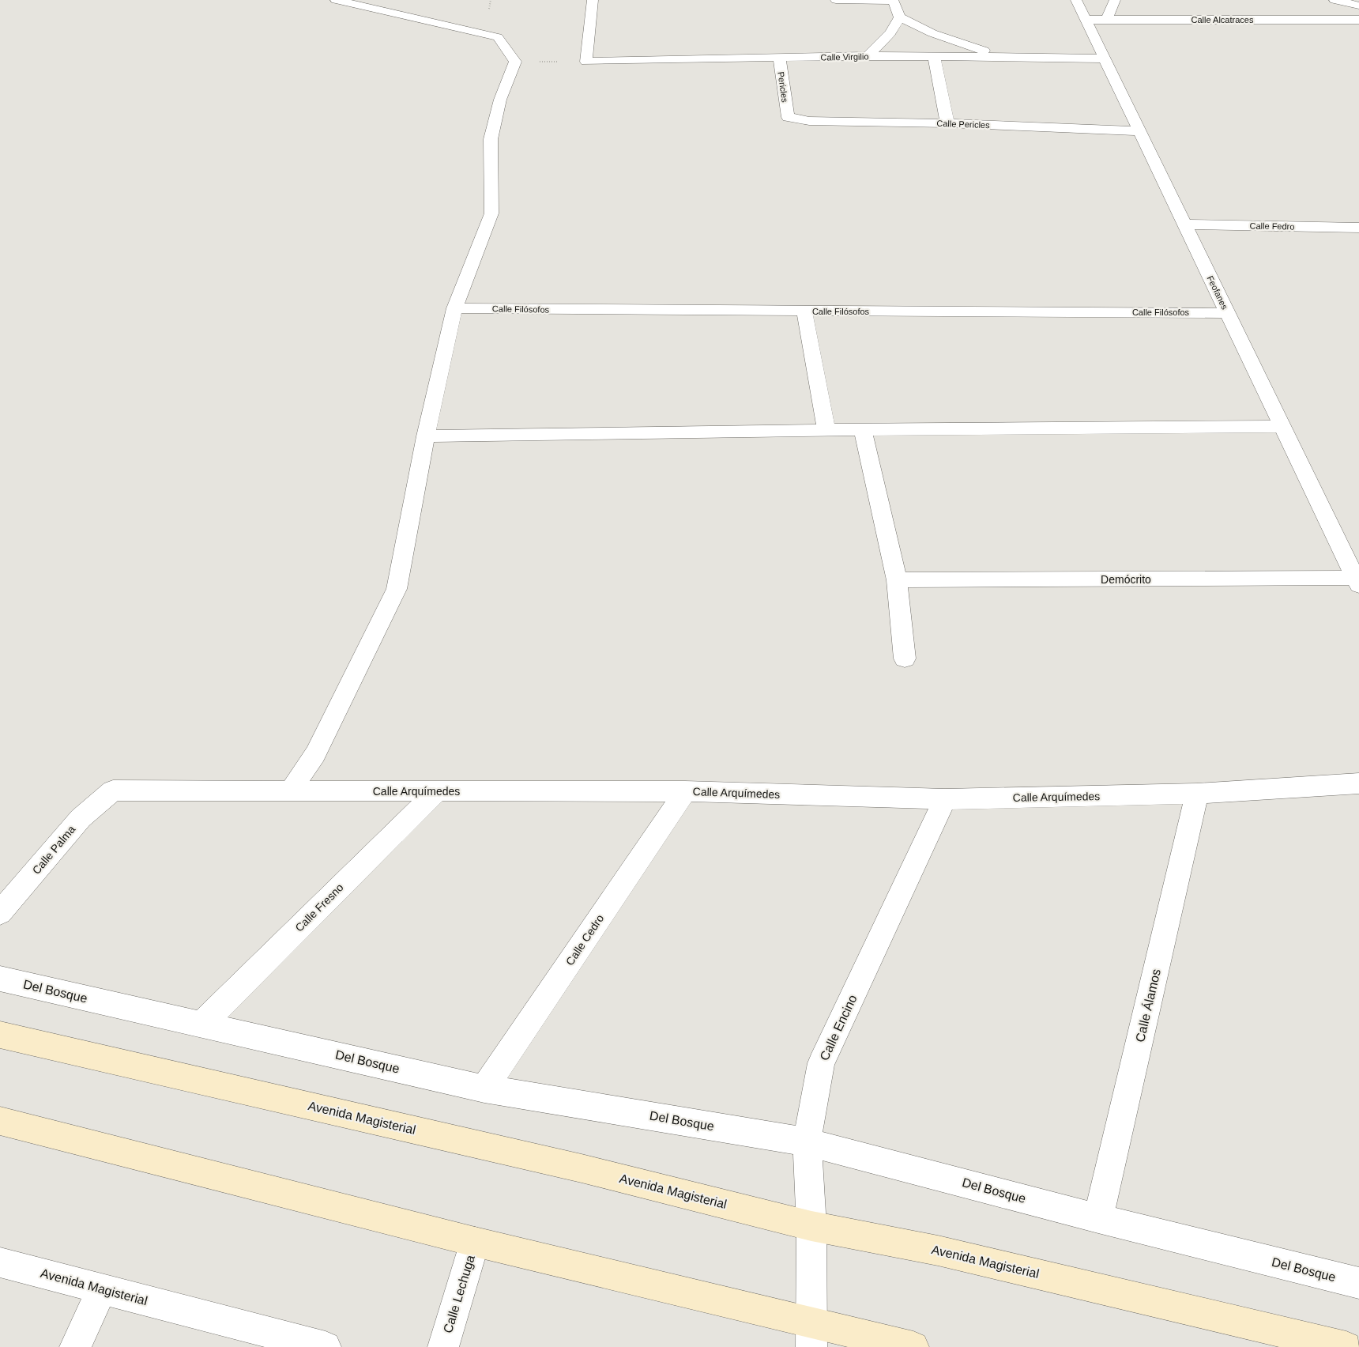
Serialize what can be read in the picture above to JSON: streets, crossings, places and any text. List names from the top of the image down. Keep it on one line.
{"streets":{"main road":["Avenida Magisterial"],"street":["Calle Alcatraces","Calle Virgilio","Pericles","Calle Pericles","Calle Fedro","Feofanes","Calle Filósofos","Demócrito","Calle Arquímedes","Calle Palma","Calle Fresno","Calle Cedro","Del Bosque","Calle Álamos","Calle Encino","Calle Lechuga"]},"crossings":[["Calle Alcatraces","Feofanes"],["Calle Virgilio","Pericles"],["Calle Virgilio","Feofanes"],["Pericles","Calle Pericles"],["Calle Pericles","Feofanes"],["Calle Fedro","Feofanes"],["Feofanes","Calle Filósofos"],["Feofanes","Demócrito"],["Calle Arquímedes","Calle Palma"],["Calle Arquímedes","Calle Fresno"],["Calle Arquímedes","Calle Cedro"],["Calle Arquímedes","Calle Álamos"],["Calle Arquímedes","Calle Encino"],["Calle Fresno","Del Bosque"],["Calle Cedro","Del Bosque"],["Del Bosque","Calle Álamos"],["Del Bosque","Calle Encino"],["Calle Encino","Avenida Magisterial"]]}
